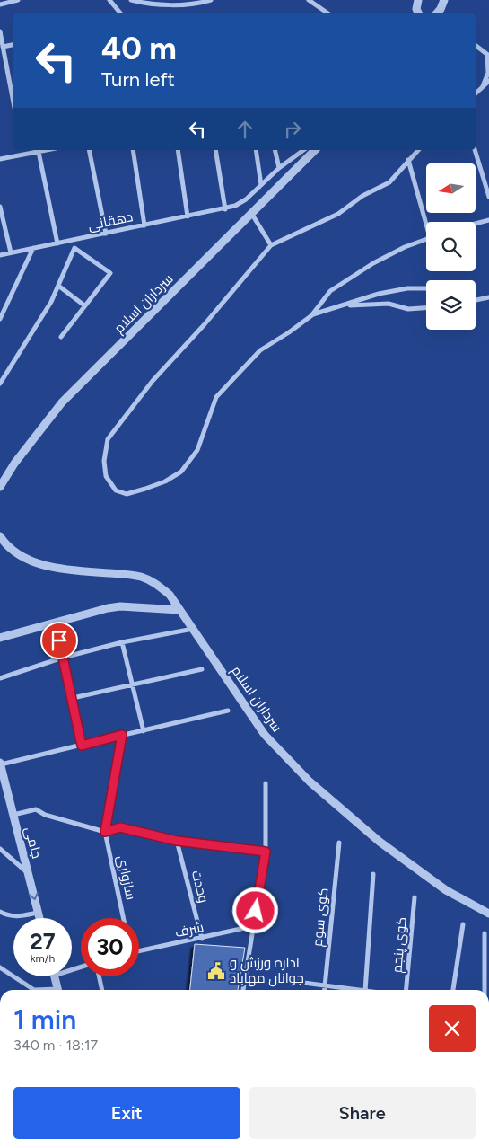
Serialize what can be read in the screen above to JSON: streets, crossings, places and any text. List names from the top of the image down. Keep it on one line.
{"streets":{"street":["دهقانی","سرداران اسلام","جامی","سازواری","وحدت","کوی سوم","شرف","کوی پنجم"]},"crossings":[["وحدت","شرف"]],"places":{"public building":["اداره ورزش و جوانان مهاباد"]},"north":"left","page":{"turn":["40 m","Turn left"],"speed":"27 km/h","limit":"30","heading":["1 min","340 m · 18:17"],"buttons":["Exit","Share"]}}
